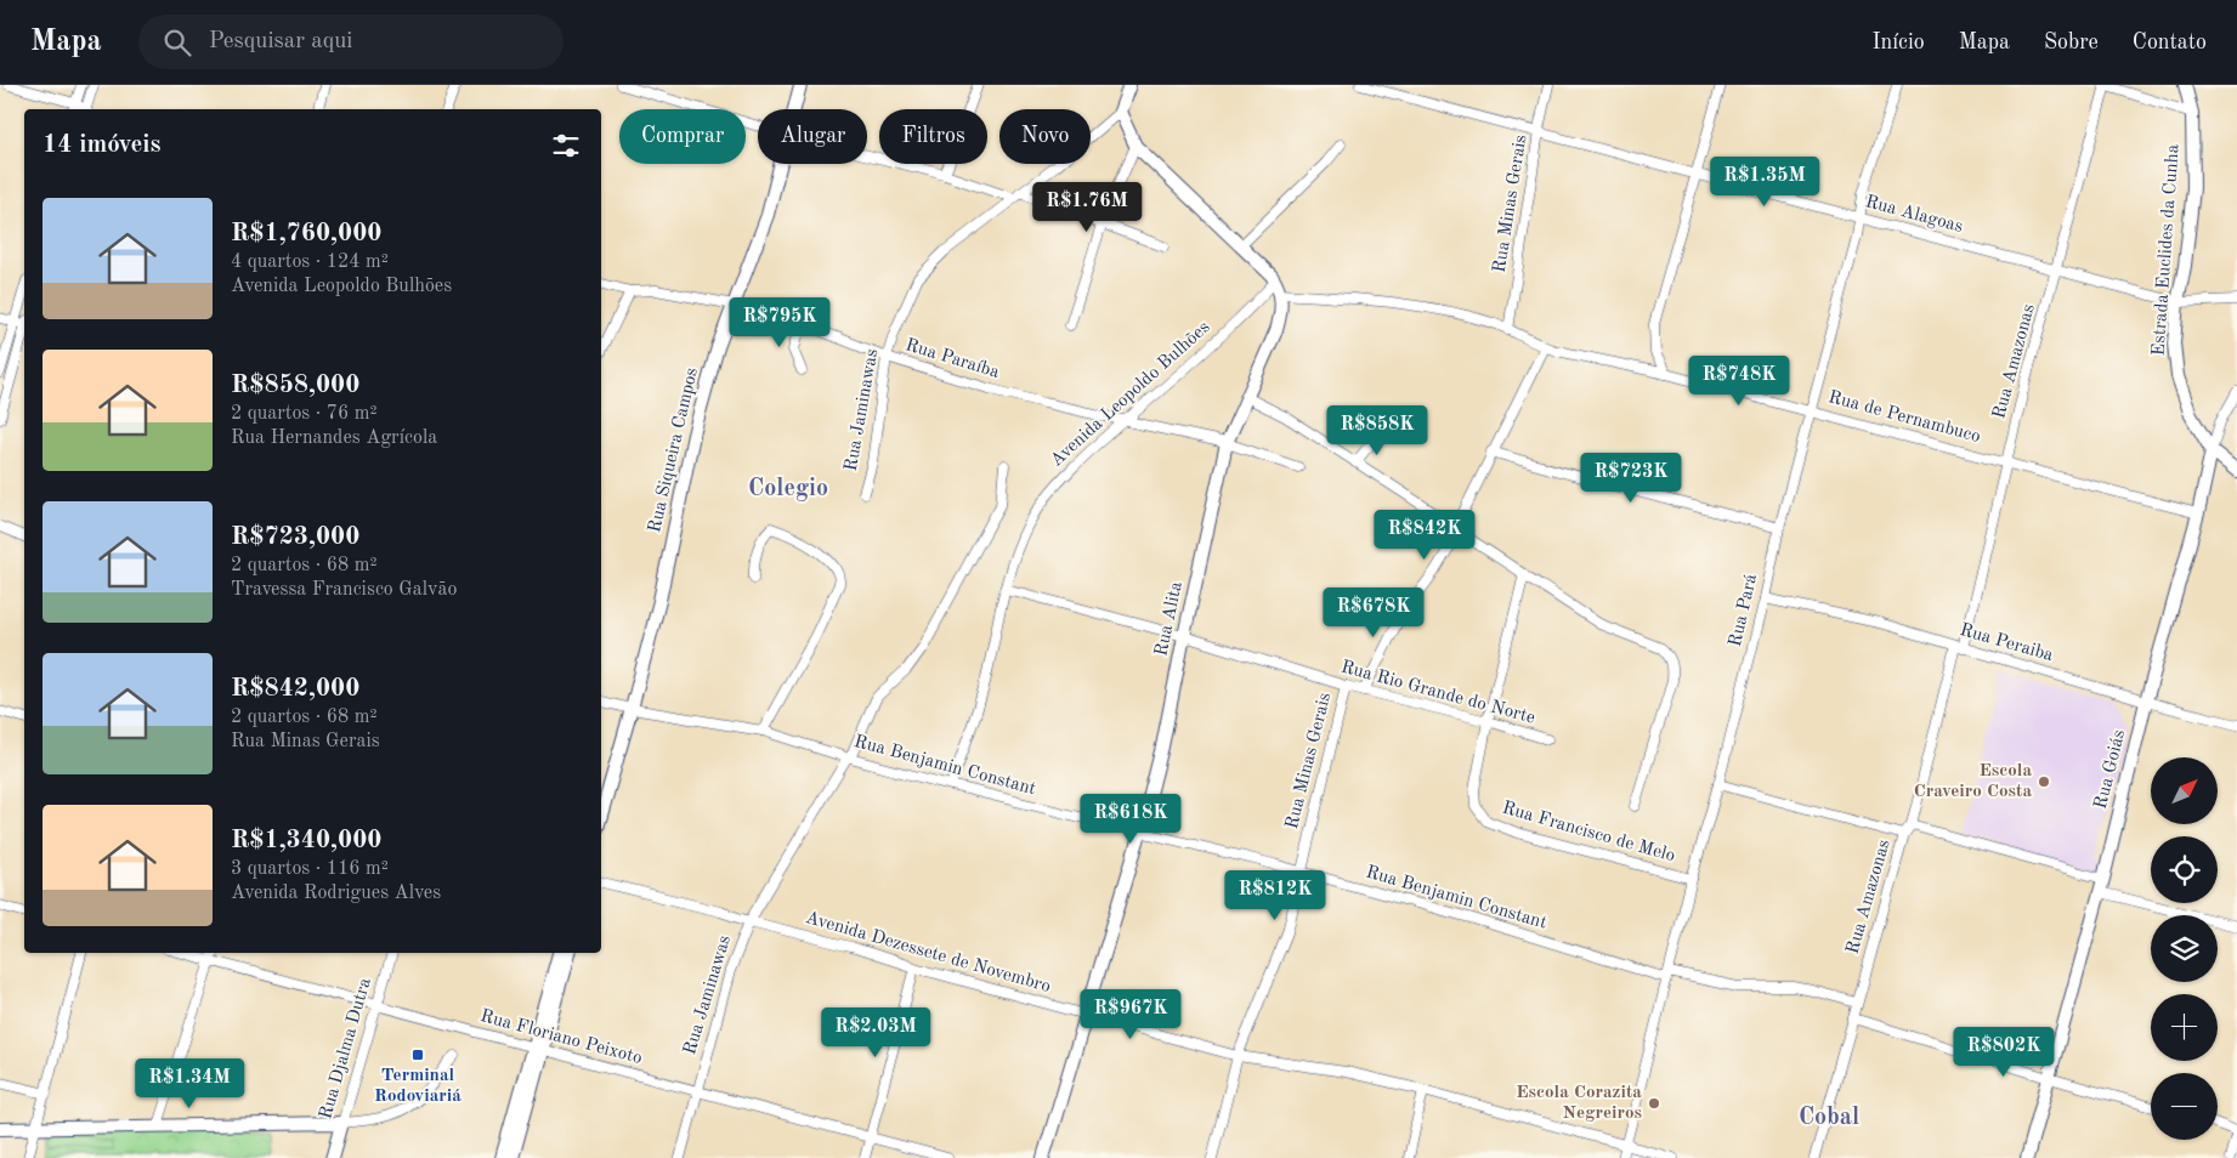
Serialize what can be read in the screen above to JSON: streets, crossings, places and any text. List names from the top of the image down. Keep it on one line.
{"streets":{"street":["Rua Minas Gerais","Rua Alagoas","Estrada Euclides da Cunha","Rua Paraíba","Rua Amazonas","Avenida Leopoldo Bulhões","Rua Jaminawas","Rua de Pernambuco","Rua Siqueira Campos","Rua Pará","Rua Alita","Rua Peraiba","Rua Rio Grande do Norte","Rua Benjamin Constant","Rua Goiás","Rua Francisco de Melo","Avenida Dezessete de Novembro","Rua Floriano Peixoto","Rua Djalma Dutra"]},"crossings":[["Rua Minas Gerais","Rua Alagoas"],["Rua Minas Gerais","Rua de Pernambuco"],["Rua Minas Gerais","Rua Rio Grande do Norte"],["Rua Minas Gerais","Rua Benjamin Constant"],["Rua Minas Gerais","Avenida Dezessete de Novembro"],["Rua Alagoas","Estrada Euclides da Cunha"],["Rua Alagoas","Rua Amazonas"],["Rua Alagoas","Rua Pará"],["Estrada Euclides da Cunha","Rua Goiás"],["Rua Paraíba","Avenida Leopoldo Bulhões"],["Rua Paraíba","Rua Jaminawas"],["Rua Paraíba","Rua Siqueira Campos"],["Rua Paraíba","Rua Alita"],["Rua Amazonas","Rua de Pernambuco"],["Rua Amazonas","Rua Peraiba"],["Rua Amazonas","Rua Benjamin Constant"],["Avenida Leopoldo Bulhões","Rua Rio Grande do Norte"],["Avenida Leopoldo Bulhões","Rua Benjamin Constant"],["Rua Jaminawas","Rua Benjamin Constant"],["Rua Jaminawas","Avenida Dezessete de Novembro"],["Rua Jaminawas","Rua Floriano Peixoto"],["Rua de Pernambuco","Rua Pará"],["Rua de Pernambuco","Rua Alita"],["Rua de Pernambuco","Rua Goiás"],["Rua Siqueira Campos","Rua Benjamin Constant"],["Rua Pará","Rua Peraiba"],["Rua Pará","Rua Benjamin Constant"],["Rua Pará","Rua Francisco de Melo"],["Rua Pará","Avenida Dezessete de Novembro"],["Rua Alita","Rua Rio Grande do Norte"],["Rua Alita","Rua Benjamin Constant"],["Rua Alita","Avenida Dezessete de Novembro"],["Rua Peraiba","Rua Goiás"],["Rua Rio Grande do Norte","Rua Francisco de Melo"],["Rua Floriano Peixoto","Rua Djalma Dutra"]],"districts":["Colegio","Cobal"],"places":{"other":["Escola Craveiro Costa","Escola Corazita Negreiros"],"transit":["Terminal Rodoviariá"]},"north":"top right","page":{"header":"Mapa","search":"Pesquisar aqui","nav":["Início","Mapa","Sobre","Contato"],"chip":["Comprar","Alugar","Filtros","Novo"],"heading":"14 imóveis","price":["R$1.35M","R$1.76M","R$795K","R$748K","R$858K","R$723K","R$842K","R$678K","R$618K","R$812K","R$967K","R$2.03M","R$802K","R$1.34M"],"list":[{"name":"R$1,760,000","note":"4 quartos · 124 m² · Avenida Leopoldo Bulhões"},{"name":"R$858,000","note":"2 quartos · 76 m² · Rua Hernandes Agrícola"},{"name":"R$723,000","note":"2 quartos · 68 m² · Travessa Francisco Galvão"},{"name":"R$842,000","note":"2 quartos · 68 m² · Rua Minas Gerais"},{"name":"R$1,340,000","note":"3 quartos · 116 m² · Avenida Rodrigues Alves"}],"map_buttons":["+","−"]}}
